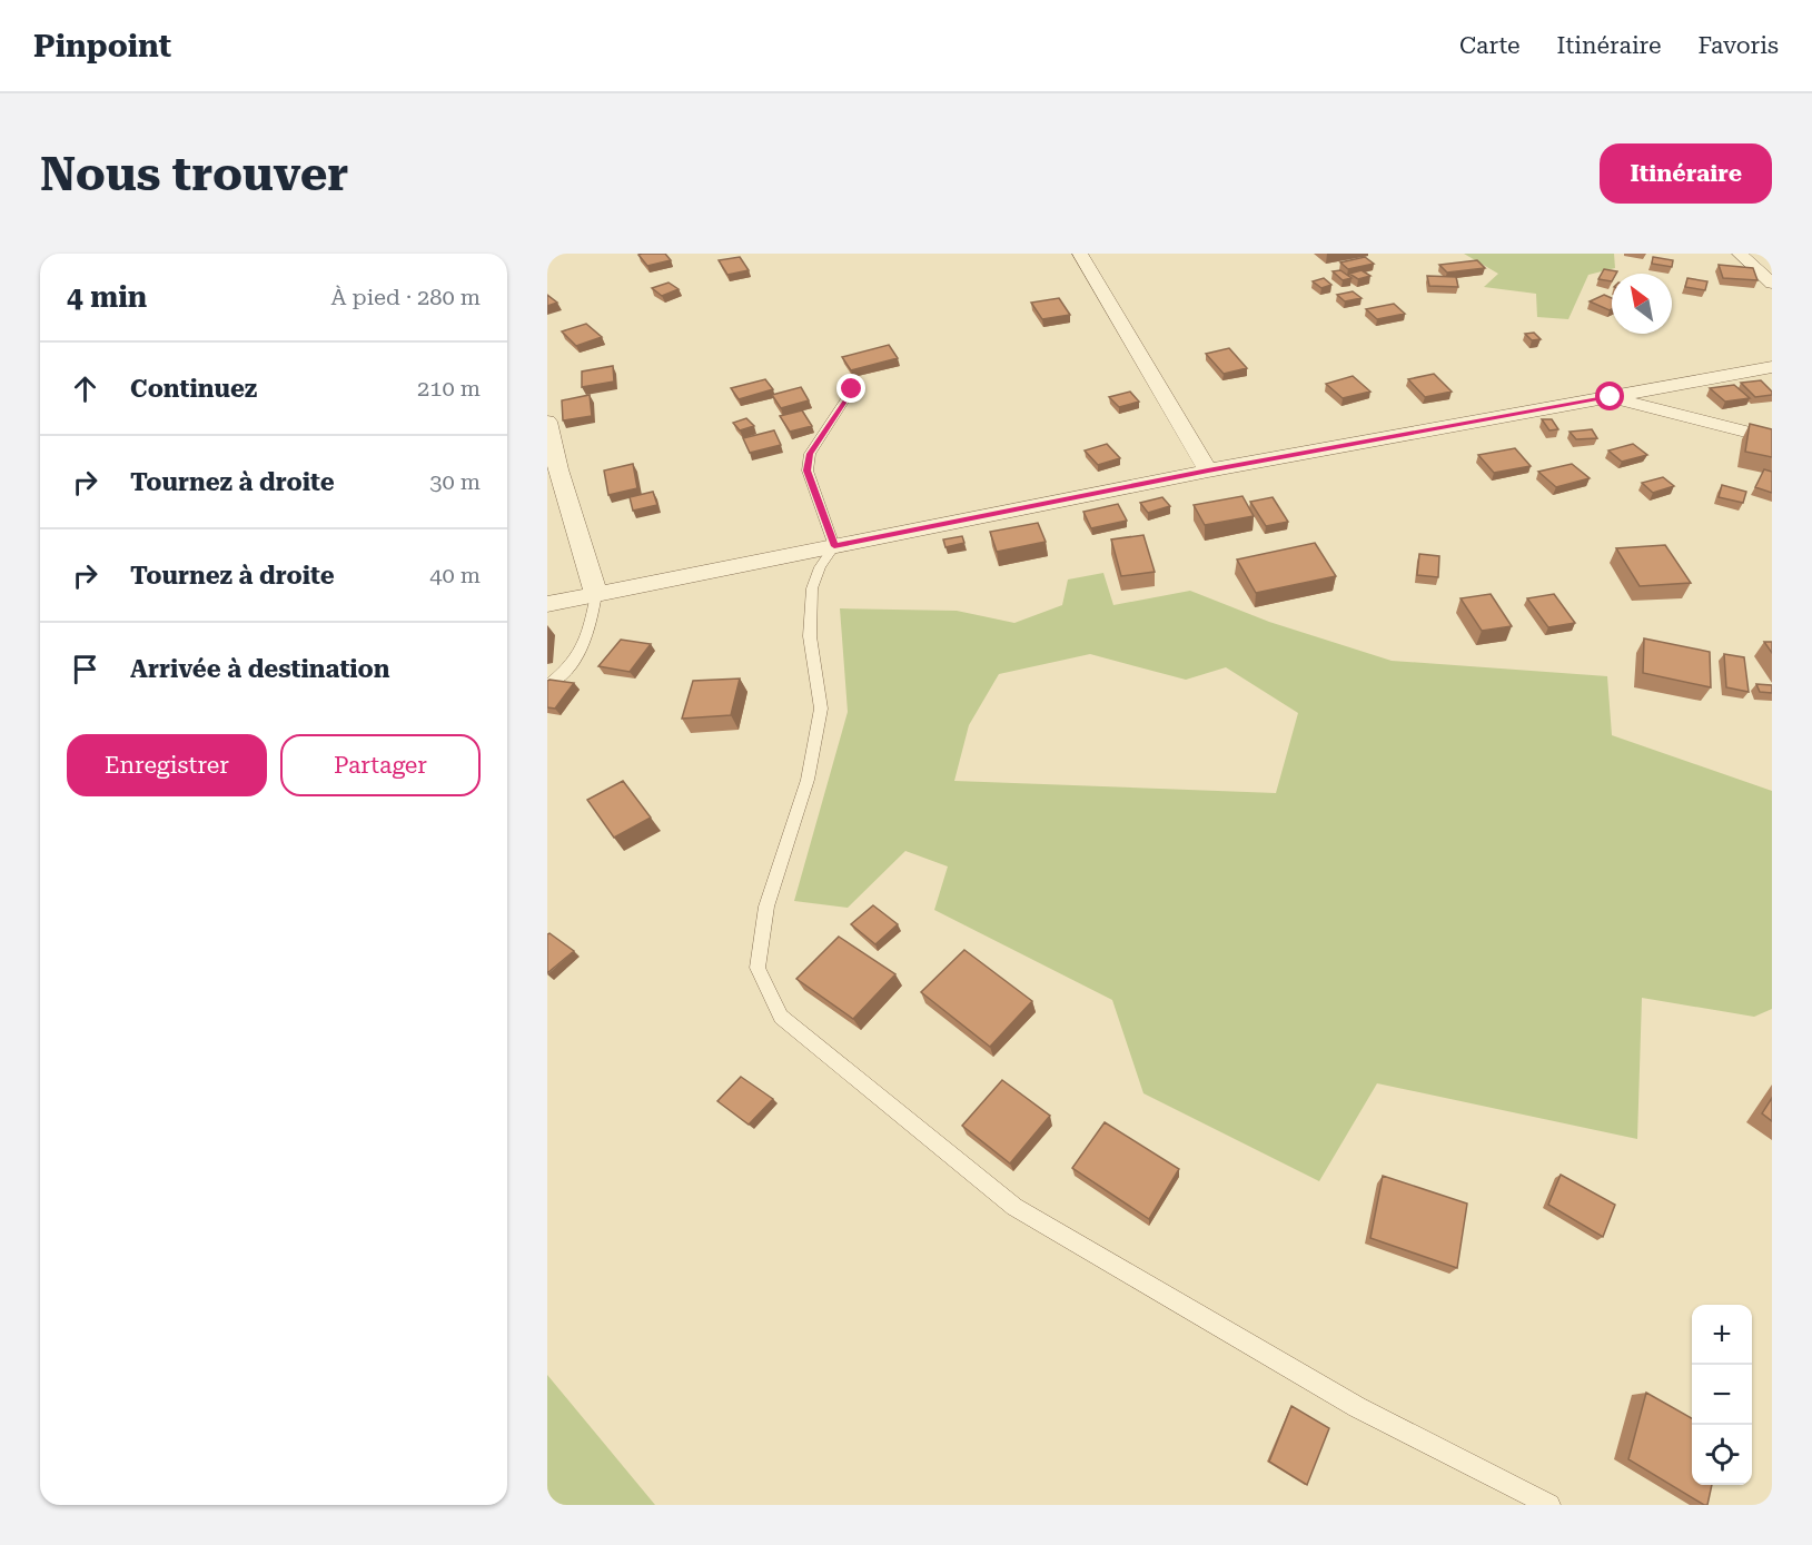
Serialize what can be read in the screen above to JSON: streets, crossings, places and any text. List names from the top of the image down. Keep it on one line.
{"north":"top left","page":{"header":"Pinpoint","nav":["Carte","Itinéraire","Favoris"],"buttons":["Itinéraire",["Enregistrer","Partager"]],"title":"Nous trouver","heading":["4 min","À pied · 280 m"],"list":[["Continuez","210 m"],["Tournez à droite","30 m"],["Tournez à droite","40 m"],"Arrivée à destination"],"map_buttons":["+","−"]}}
